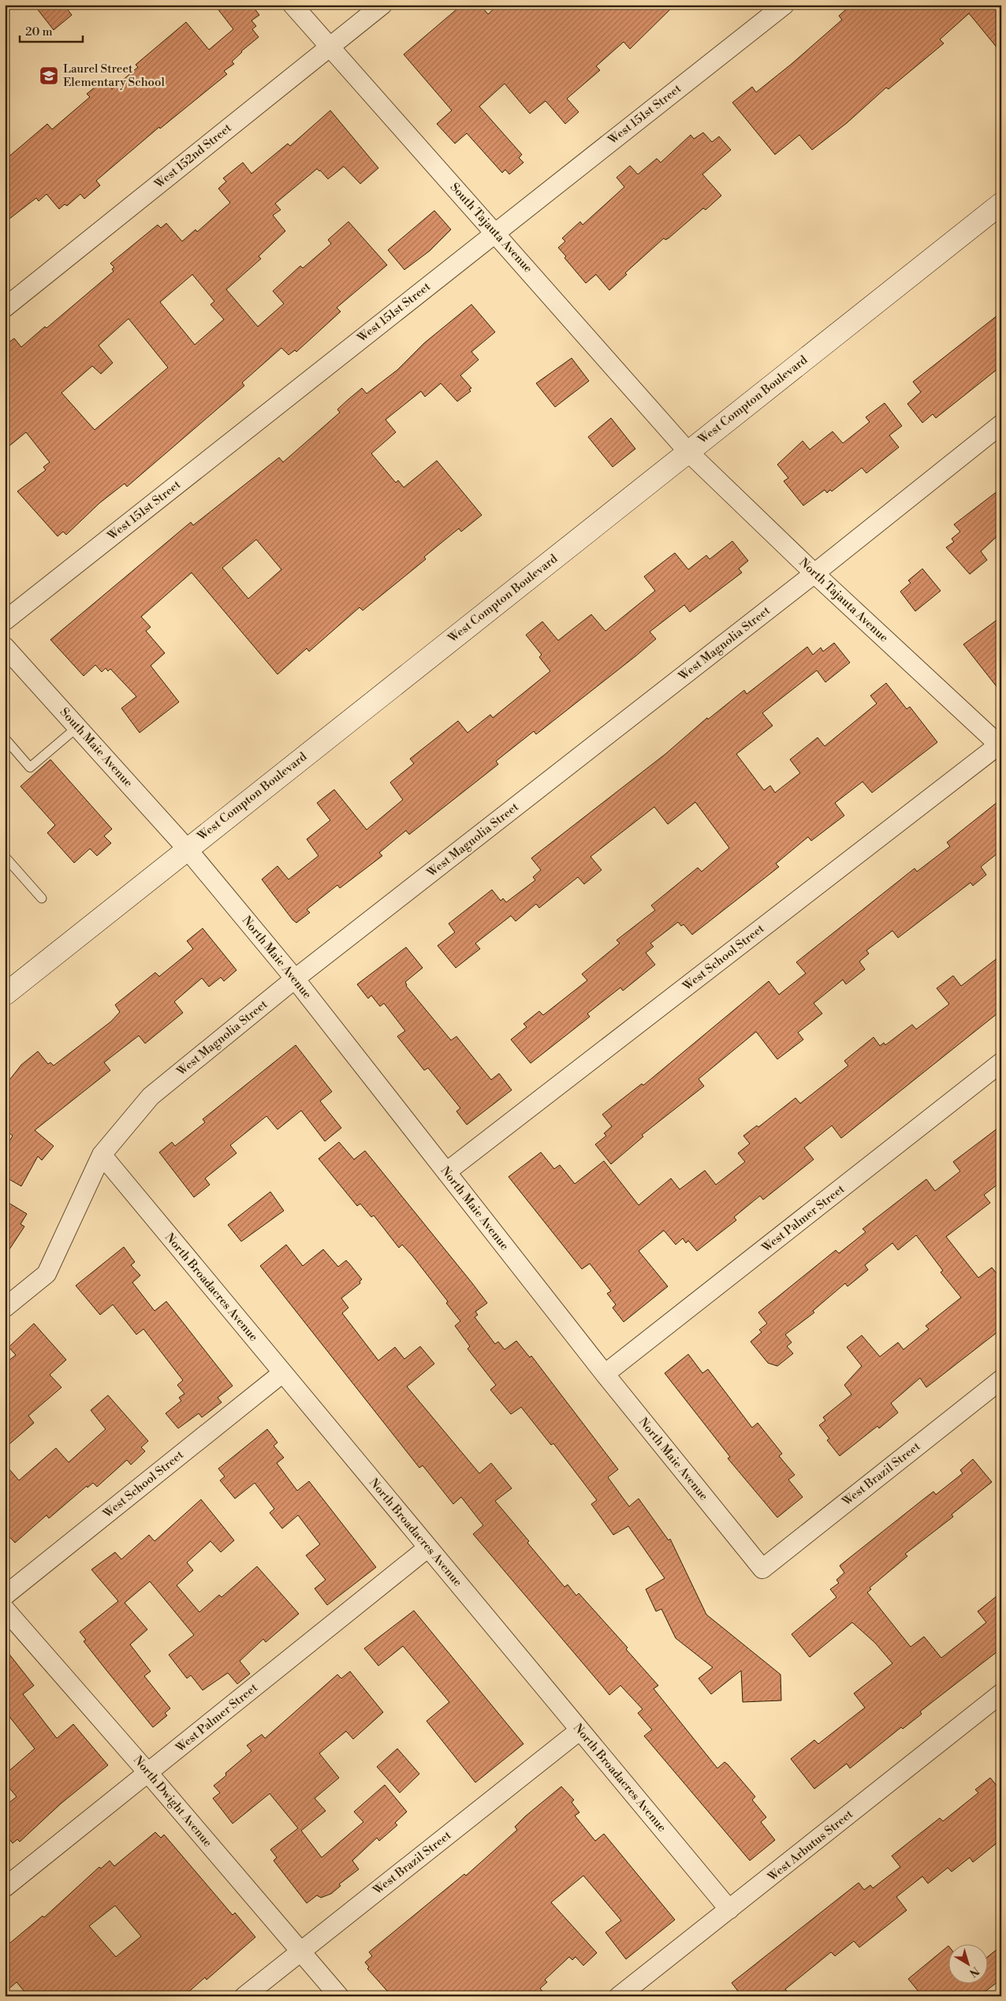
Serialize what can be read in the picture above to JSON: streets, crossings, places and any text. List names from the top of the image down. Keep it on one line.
{"streets":{"main road":["West Compton Boulevard"],"street":["West 151st Street","West 152nd Street","South Tajauta Avenue","North Tajauta Avenue","West Magnolia Street","South Maie Avenue","North Maie Avenue","West School Street","West Palmer Street","North Broadacres Avenue","West Brazil Street","North Dwight Avenue","West Arbutus Street"]},"crossings":[["West 151st Street","South Tajauta Avenue"],["West 152nd Street","South Tajauta Avenue"],["South Tajauta Avenue","West Compton Boulevard"],["South Tajauta Avenue","North Tajauta Avenue"],["West Compton Boulevard","North Tajauta Avenue"],["West Compton Boulevard","South Maie Avenue"],["West Compton Boulevard","North Maie Avenue"],["North Tajauta Avenue","West Magnolia Street"],["North Tajauta Avenue","West School Street"],["West Magnolia Street","North Maie Avenue"],["West Magnolia Street","North Broadacres Avenue"],["South Maie Avenue","North Maie Avenue"],["North Maie Avenue","West School Street"],["North Maie Avenue","West Palmer Street"],["North Maie Avenue","West Brazil Street"],["West School Street","North Broadacres Avenue"],["West Palmer Street","North Broadacres Avenue"],["West Palmer Street","North Dwight Avenue"],["North Broadacres Avenue","West Brazil Street"],["North Broadacres Avenue","West Arbutus Street"],["West Brazil Street","North Dwight Avenue"]],"places":{"school or university":["Laurel Street Elementary School"]},"scale_bar":"20 m","north":"bottom right"}
